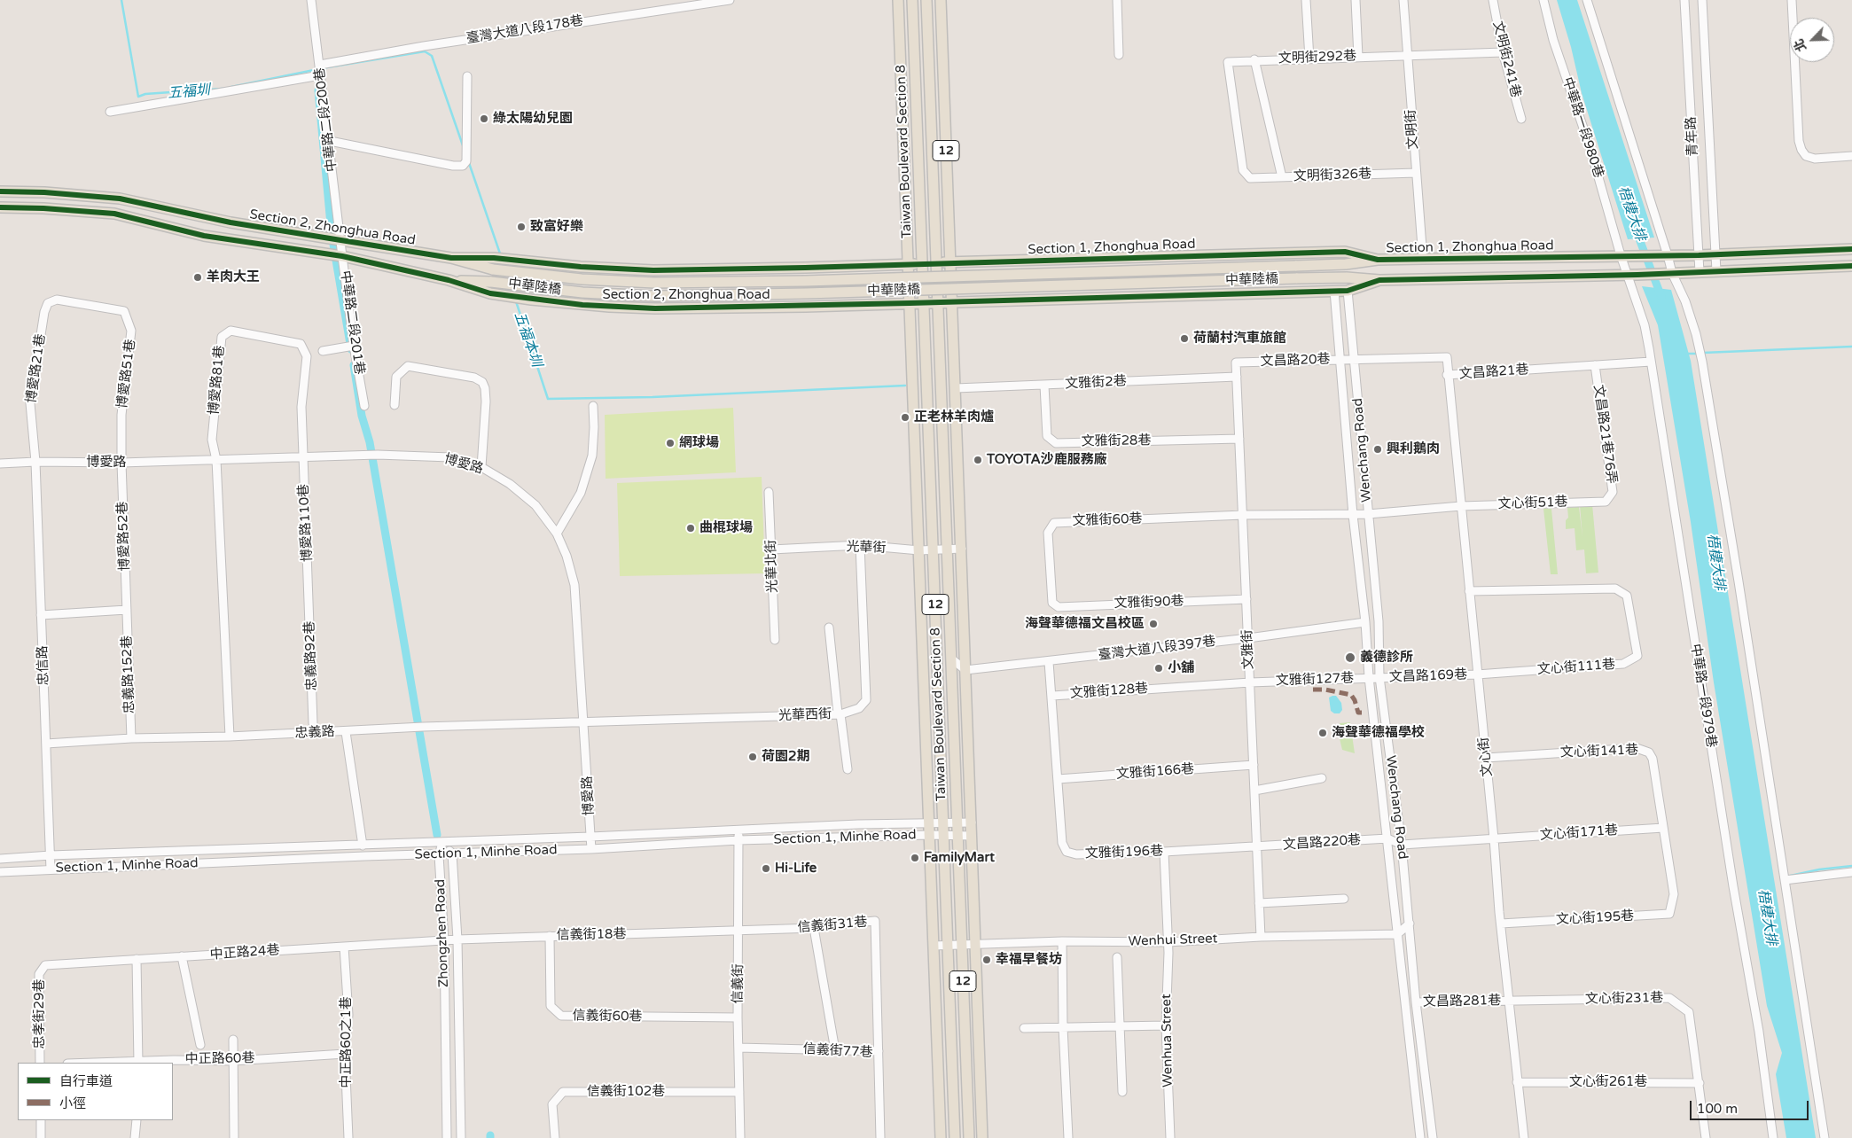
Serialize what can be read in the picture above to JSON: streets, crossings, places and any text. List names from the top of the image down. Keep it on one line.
{"streets":{"main road":["12","Taiwan Boulevard Section 8","Section 2, Zhonghua Road","Section 1, Zhonghua Road","中華陸橋"],"street":["臺灣大道八段178巷","文明街292巷","文明街241巷","中華路二段200巷","中華路一段980巷","文明街","青年路","文明街326巷","中華路二段201巷","文昌路20巷","博愛路21巷","文昌路21巷","博愛路51巷","博愛路81巷","文雅街2巷","文昌路21巷76弄","文雅街28巷","Wenchang Road","博愛路","文心街51巷","文雅街60巷","博愛路110巷","博愛路52巷","光華街","光華北街","文雅街90巷","臺灣大道八段397巷","文雅街","忠義路92巷","忠信路","文心街111巷","忠義路152巷","文昌路169巷","文雅街127巷","文雅街128巷","中華路一段979巷","光華西街","忠義路","文心街141巷","文心街","文雅街166巷","文心街171巷","Section 1, Minhe Road","文昌路220巷","文雅街196巷","文心街195巷","信義街31巷","Zhongzhen Road","信義街18巷","Wenhui Street","中正路24巷","信義街","文心街231巷","文昌路281巷","忠孝街29巷","信義街60巷","Wenhua Street","中正路60之1巷","信義街77巷","中正路60巷","文心街261巷","信義街102巷"]},"crossings":[["臺灣大道八段178巷","中華路二段200巷"],["文明街292巷","文明街241巷"],["文明街292巷","文明街"],["文明街292巷","文明街326巷"],["中華路二段200巷","Section 2, Zhonghua Road"],["中華路二段200巷","中華路二段201巷"],["中華路一段980巷","Section 1, Zhonghua Road"],["中華路一段980巷","中華路一段979巷"],["文明街","文明街326巷"],["文明街","Section 1, Zhonghua Road"],["青年路","Section 1, Zhonghua Road"],["Taiwan Boulevard Section 8","Section 2, Zhonghua Road"],["Taiwan Boulevard Section 8","Section 1, Zhonghua Road"],["Taiwan Boulevard Section 8","文雅街2巷"],["Taiwan Boulevard Section 8","光華街"],["Taiwan Boulevard Section 8","臺灣大道八段397巷"],["Taiwan Boulevard Section 8","Section 1, Minhe Road"],["Taiwan Boulevard Section 8","Wenhui Street"],["Section 2, Zhonghua Road","Section 1, Zhonghua Road"],["Section 2, Zhonghua Road","中華陸橋"],["Section 2, Zhonghua Road","中華路二段201巷"],["Section 1, Zhonghua Road","中華陸橋"],["Section 1, Zhonghua Road","中華路一段979巷"],["文昌路20巷","文昌路21巷"],["文昌路20巷","Wenchang Road"],["文昌路20巷","文雅街"],["博愛路21巷","博愛路51巷"],["博愛路21巷","博愛路"],["博愛路21巷","忠信路"],["文昌路21巷","文昌路21巷76弄"],["文昌路21巷","Wenchang Road"],["文昌路21巷","中華路一段979巷"],["文昌路21巷","文心街"],["博愛路51巷","博愛路"],["博愛路51巷","博愛路52巷"],["博愛路81巷","博愛路"],["博愛路81巷","博愛路110巷"],["文雅街2巷","文雅街28巷"],["文雅街2巷","文雅街"],["文昌路21巷76弄","文心街51巷"],["文雅街28巷","文雅街"],["Wenchang Road","文心街51巷"],["Wenchang Road","臺灣大道八段397巷"],["Wenchang Road","文昌路169巷"],["Wenchang Road","文雅街127巷"],["Wenchang Road","文心街171巷"],["Wenchang Road","文昌路220巷"],["Wenchang Road","Wenhui Street"],["Wenchang Road","文昌路281巷"],["博愛路","博愛路110巷"],["博愛路","博愛路52巷"],["博愛路","忠信路"],["博愛路","光華西街"],["博愛路","忠義路"],["博愛路","Section 1, Minhe Road"],["文心街51巷","文雅街60巷"],["文心街51巷","文雅街"],["文心街51巷","文心街"],["文雅街60巷","文雅街90巷"],["文雅街60巷","文雅街"],["博愛路110巷","忠義路92巷"],["博愛路52巷","忠義路152巷"],["光華街","光華北街"],["光華街","光華西街"],["文雅街90巷","文雅街"],["臺灣大道八段397巷","文雅街"],["文雅街","文雅街127巷"],["文雅街","文雅街128巷"],["文雅街","文雅街166巷"],["文雅街","文昌路220巷"],["文雅街","文雅街196巷"],["文雅街","Wenhui Street"],["忠信路","忠義路"],["忠信路","Section 1, Minhe Road"],["文心街111巷","文昌路169巷"],["文心街111巷","文心街"],["忠義路152巷","忠義路"],["文昌路169巷","文雅街127巷"],["文昌路169巷","文心街"],["文雅街127巷","文雅街128巷"],["文雅街128巷","文雅街166巷"],["文雅街128巷","文雅街196巷"],["光華西街","忠義路"],["文心街141巷","文心街"],["文心街141巷","文心街171巷"],["文心街141巷","文心街195巷"],["文心街","文心街171巷"],["文心街","文心街195巷"],["文心街","文心街231巷"],["文心街","文昌路281巷"],["文心街","文心街261巷"],["文雅街166巷","文雅街196巷"],["Section 1, Minhe Road","Zhongzhen Road"],["Section 1, Minhe Road","信義街"],["文昌路220巷","文雅街196巷"],["文雅街196巷","Wenhua Street"],["信義街31巷","信義街18巷"],["信義街31巷","信義街"],["信義街31巷","信義街77巷"],["Zhongzhen Road","信義街18巷"],["Zhongzhen Road","中正路24巷"],["信義街18巷","中正路24巷"],["信義街18巷","信義街"],["信義街18巷","信義街60巷"],["Wenhui Street","Wenhua Street"],["中正路24巷","忠孝街29巷"],["中正路24巷","中正路60之1巷"],["信義街","信義街60巷"],["信義街","信義街77巷"],["信義街","信義街102巷"],["文心街231巷","文昌路281巷"],["文心街231巷","文心街261巷"],["中正路60之1巷","中正路60巷"]],"water":["五福圳","梧棲大排","五福本圳"],"places":["綠太陽幼兒園","致富好樂","羊肉大王","荷蘭村汽車旅館","正老林羊肉爐","網球場","興利鵝肉","TOYOTA沙鹿服務廠","曲棍球場","海聲華德福文昌校區","義德診所","小舖","海聲華德福學校","荷園2期","FamilyMart","Hi-Life","幸福早餐坊"],"legend":["自行車道","小徑"],"scale_bar":"100 m","north":"bottom left"}
